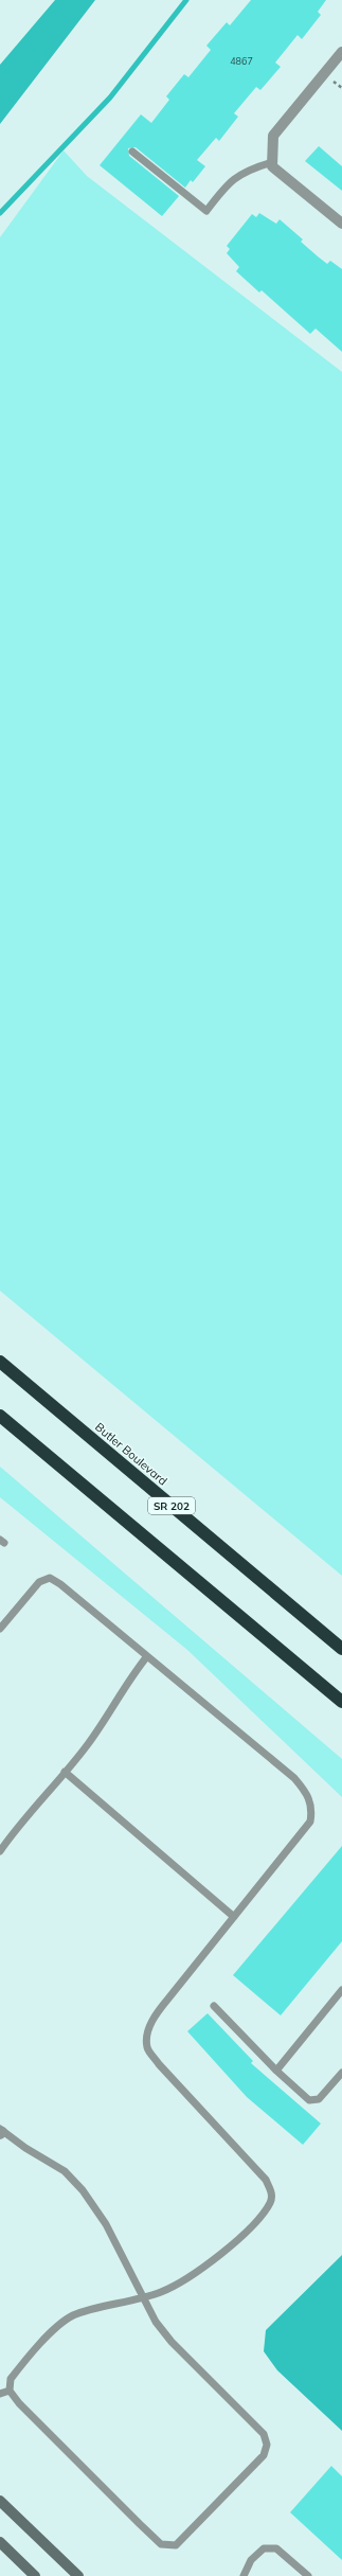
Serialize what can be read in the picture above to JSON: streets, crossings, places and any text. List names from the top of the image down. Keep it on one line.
{"streets":{"highway":["Butler Boulevard","SR 202"]},"house_numbers":["4867"]}
